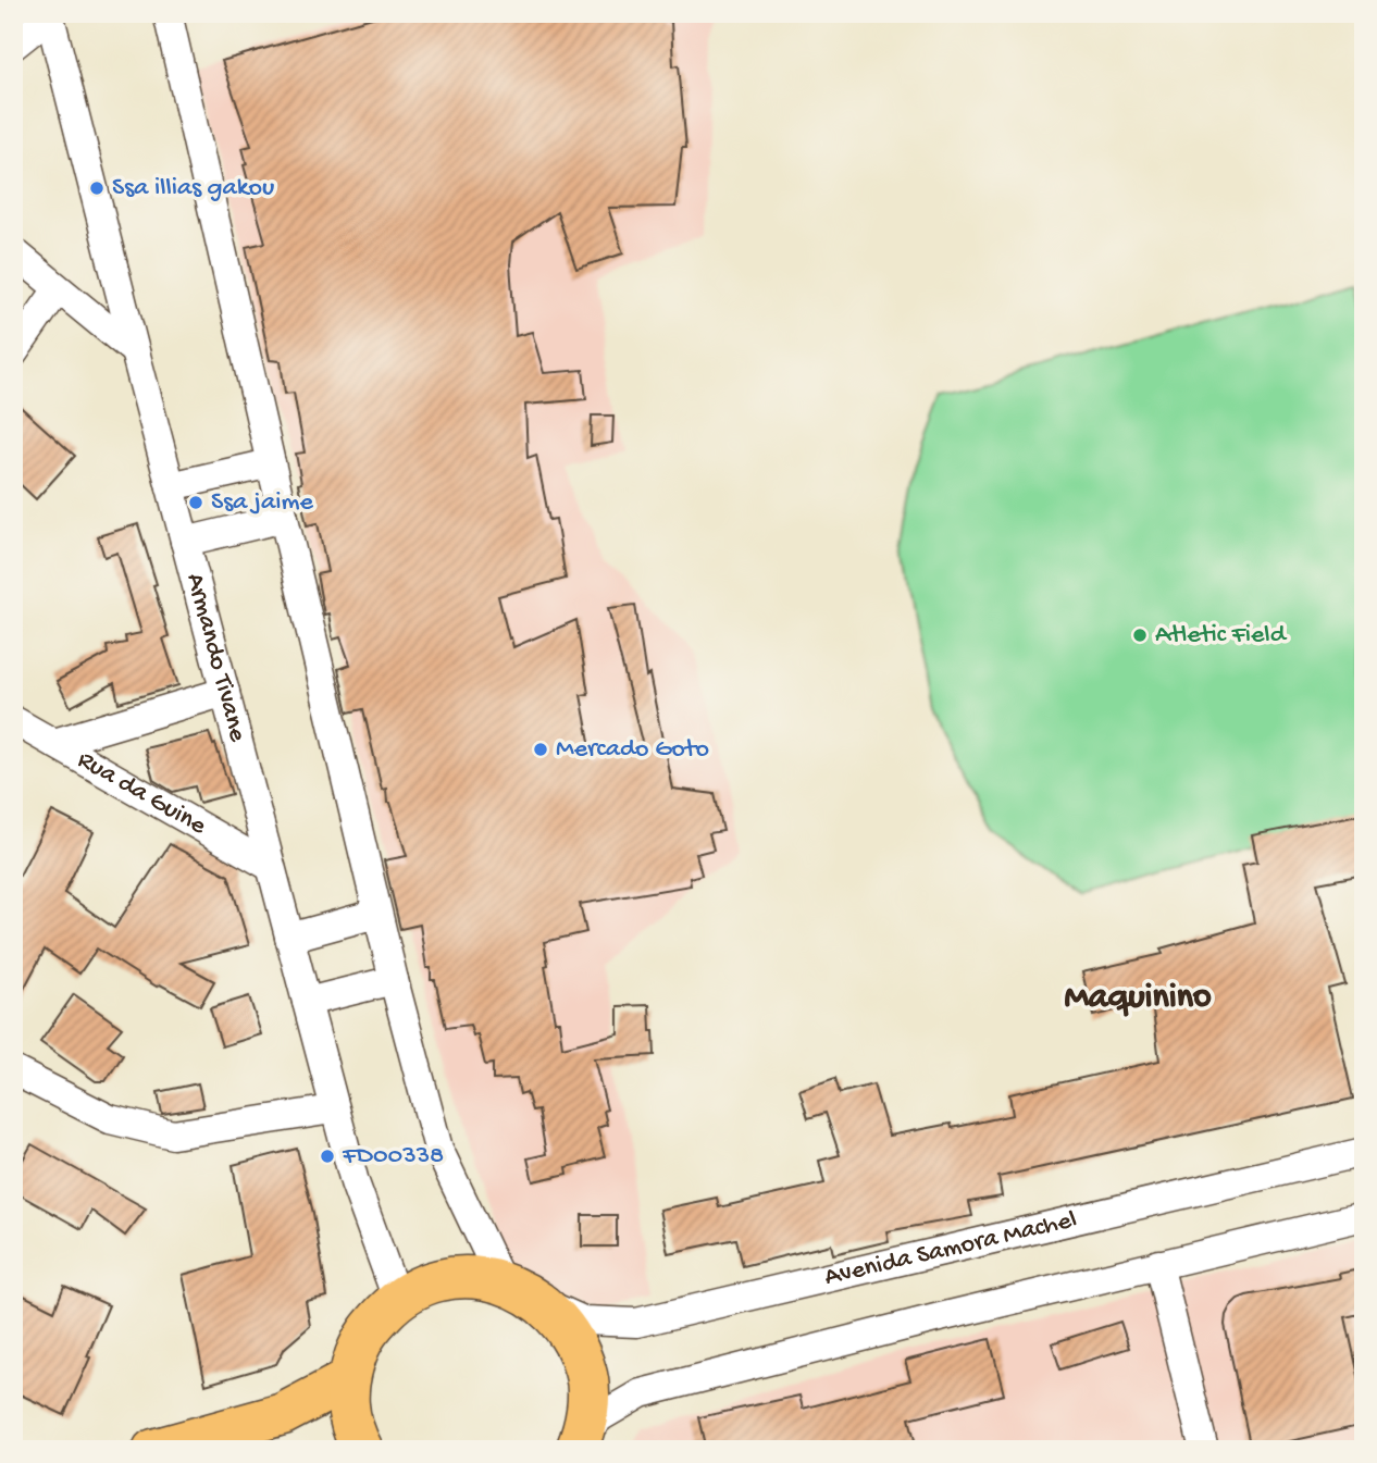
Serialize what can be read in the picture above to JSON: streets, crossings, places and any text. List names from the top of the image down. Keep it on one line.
{"streets":{"street":["Armando Tivane","Rua da Guine","Avenida Samora Machel"]},"crossings":[["Armando Tivane","Rua da Guine"]],"districts":["Maquinino"],"places":["Ssa illias gakou","Ssa jaime","Atletic Field","Mercado Goto","FD00338"]}
